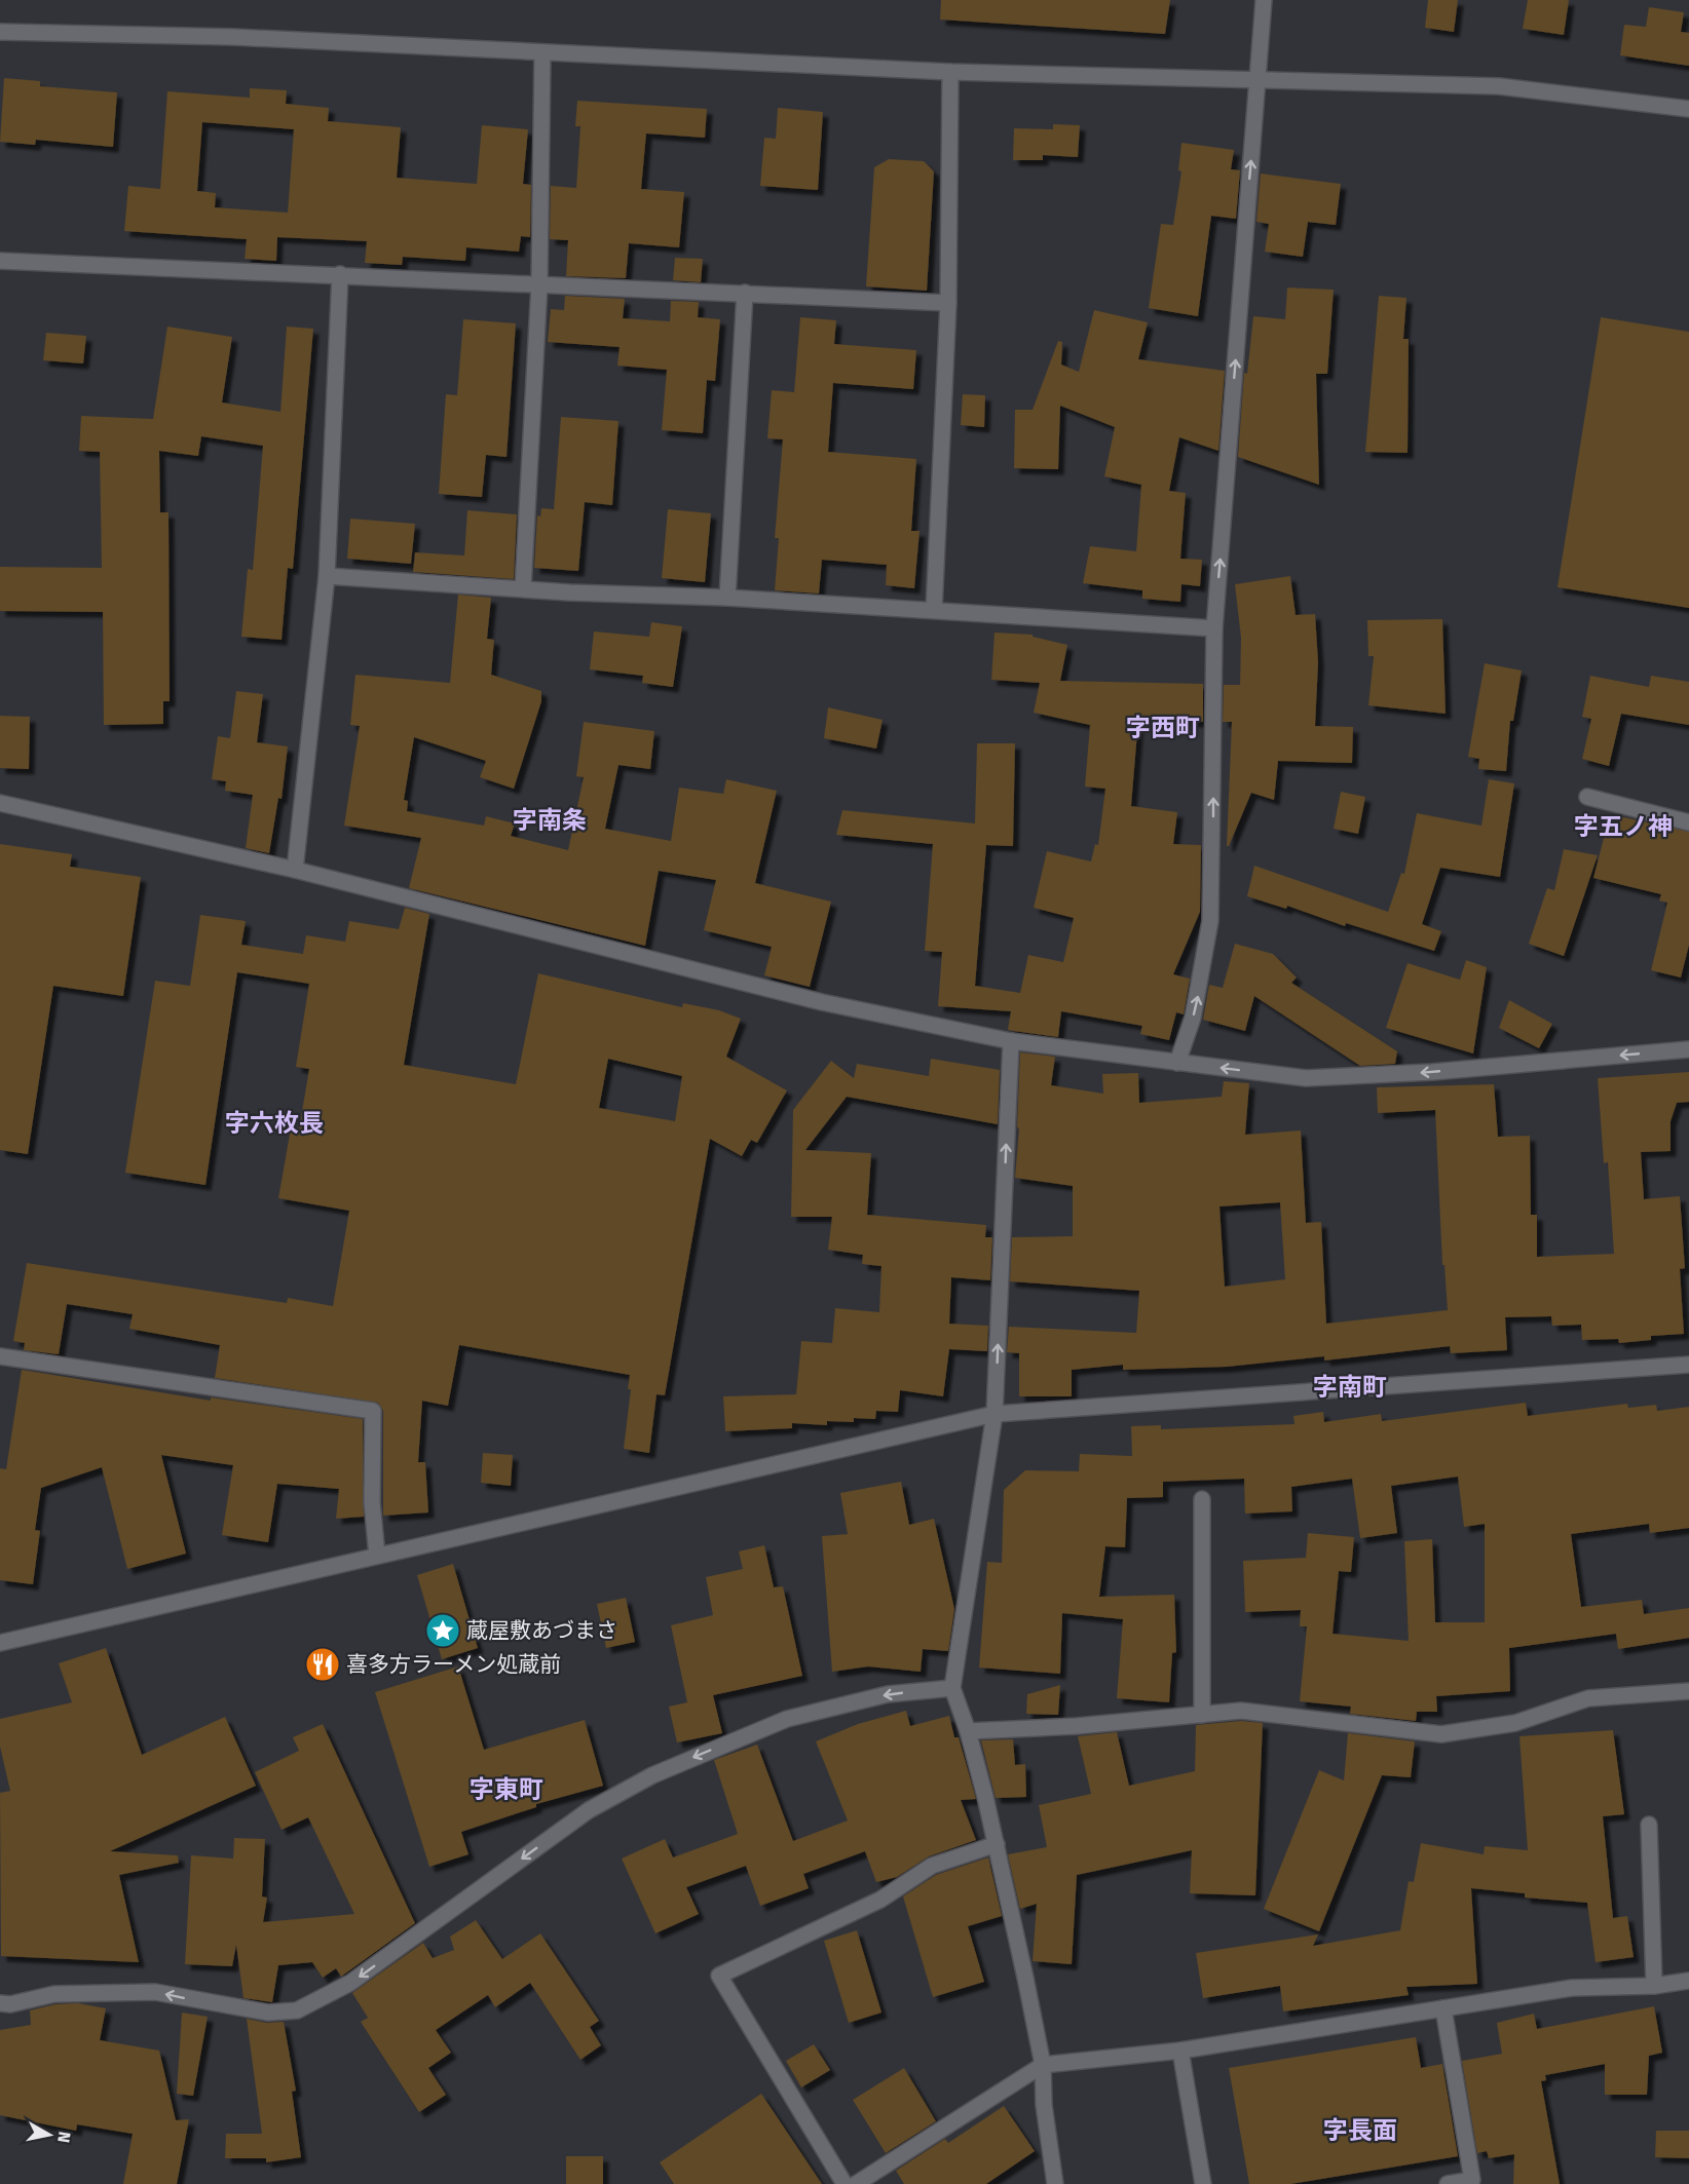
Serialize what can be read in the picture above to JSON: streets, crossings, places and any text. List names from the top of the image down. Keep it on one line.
{"districts":["字西町","字南条","字五ノ神","字六枚長","字南町","字東町","字長面"],"places":{"place":["蔵屋敷あづまさ"],"restaurant":["喜多方ラーメン処蔵前"]},"north":"right"}
